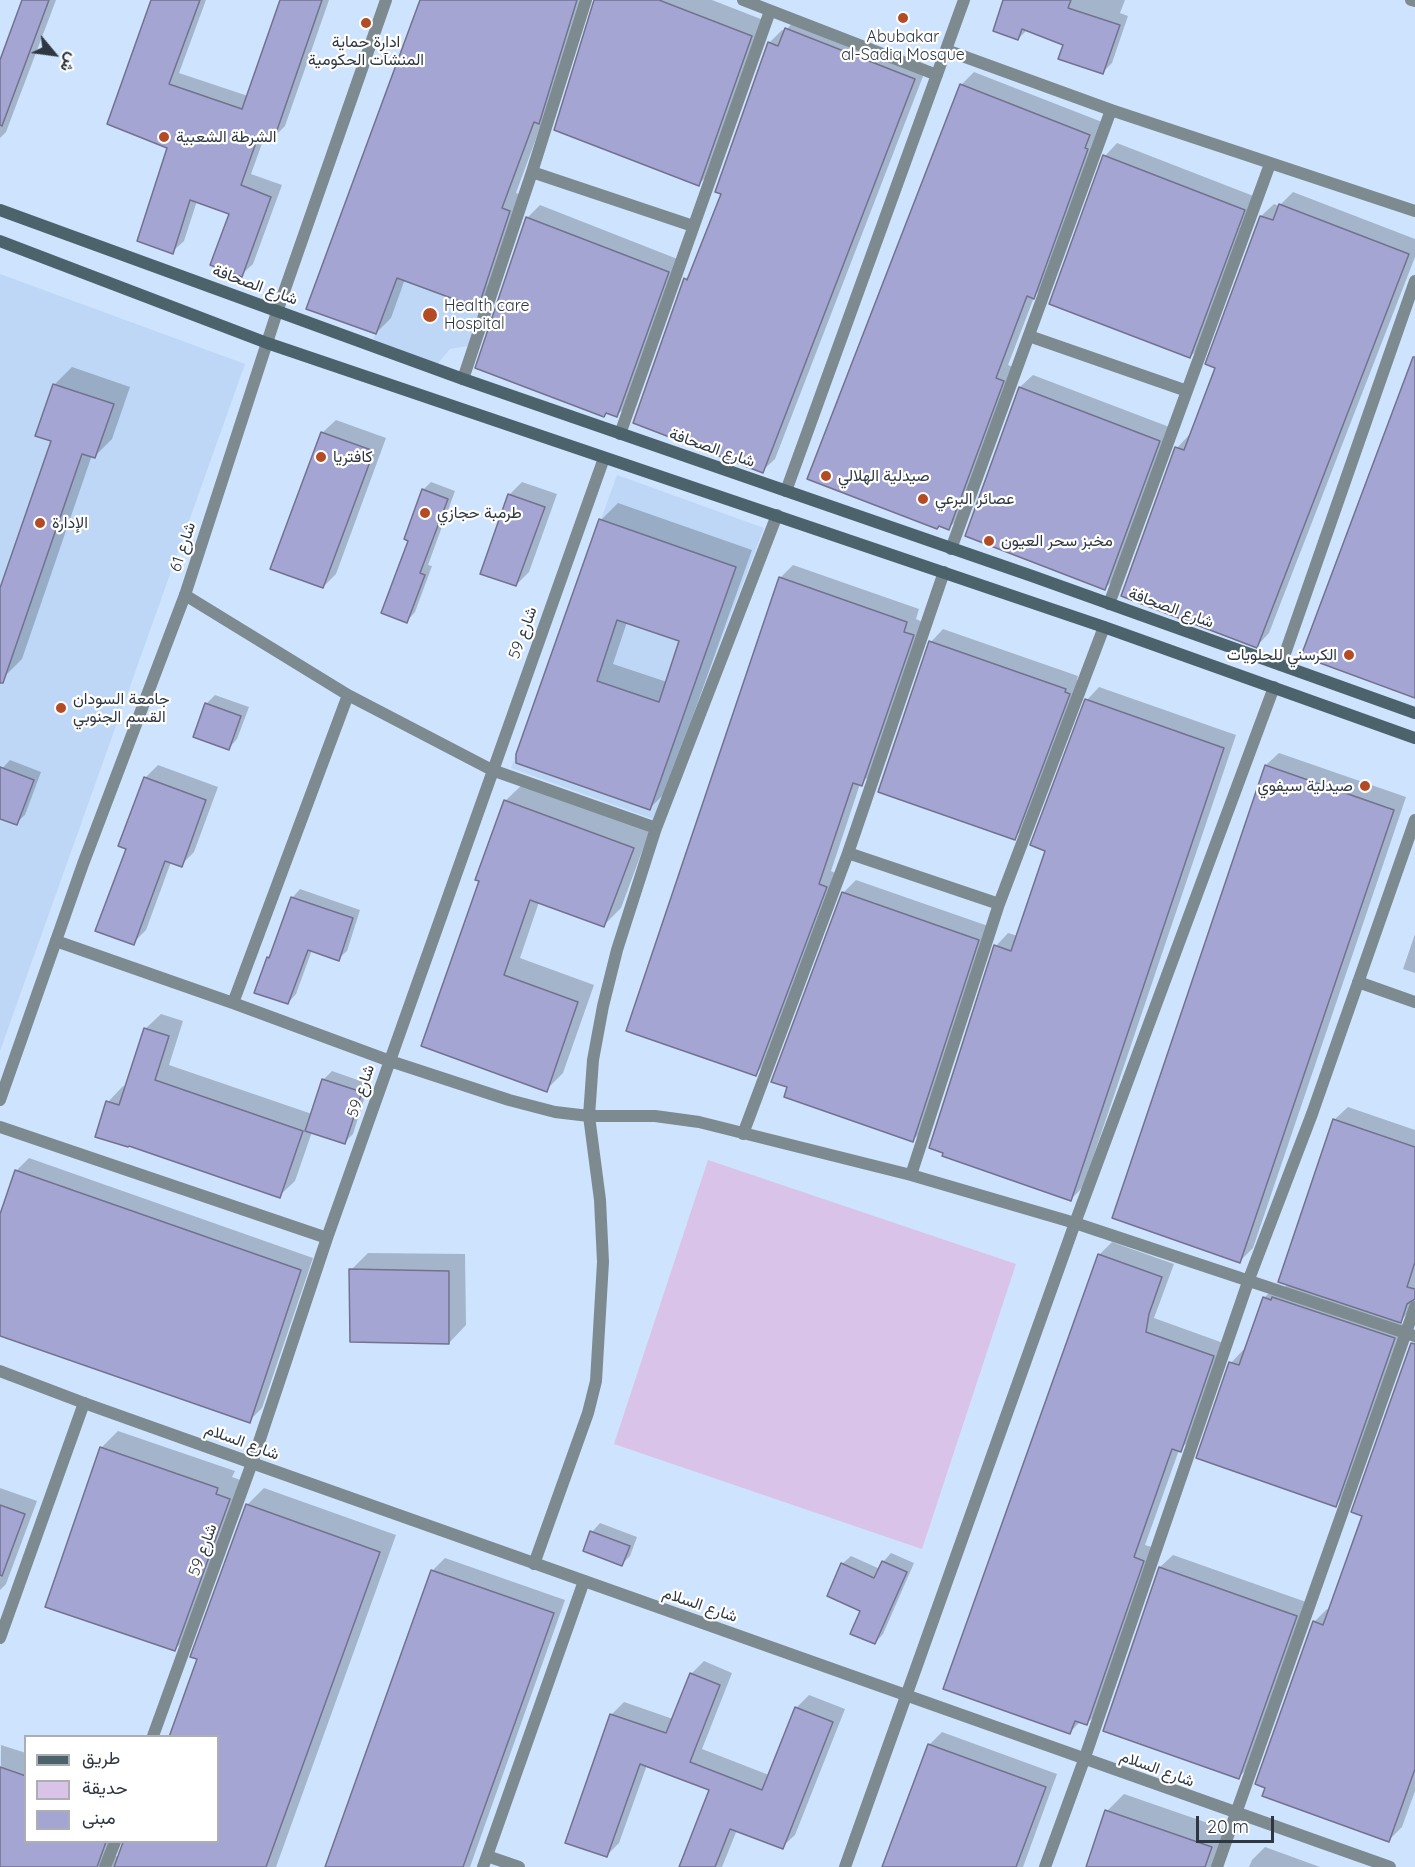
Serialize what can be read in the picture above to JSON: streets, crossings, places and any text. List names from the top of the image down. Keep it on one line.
{"streets":{"main road":["شارع الصحافة"],"street":["شارع 61","شارع 59","شارع السلام"]},"crossings":[["شارع الصحافة","شارع 61"],["شارع 59","شارع السلام"]],"places":["Abubakar al-Sadiq Mosque","ادارة حماية المنشآت الحكومية","الشرطة الشعبية","Health care Hospital","كافتريا","صيدلية الهلالي","عصائر البرعي","طرمبة حجازي","الإدارة","مخبز سحر العيون","الكرسني للحلويات","جامعة السودان القسم الجنوبي","صيدلية سيفوي"],"legend":["طريق","حديقة","مبنى"],"scale_bar":"20 m","north":"bottom right"}
